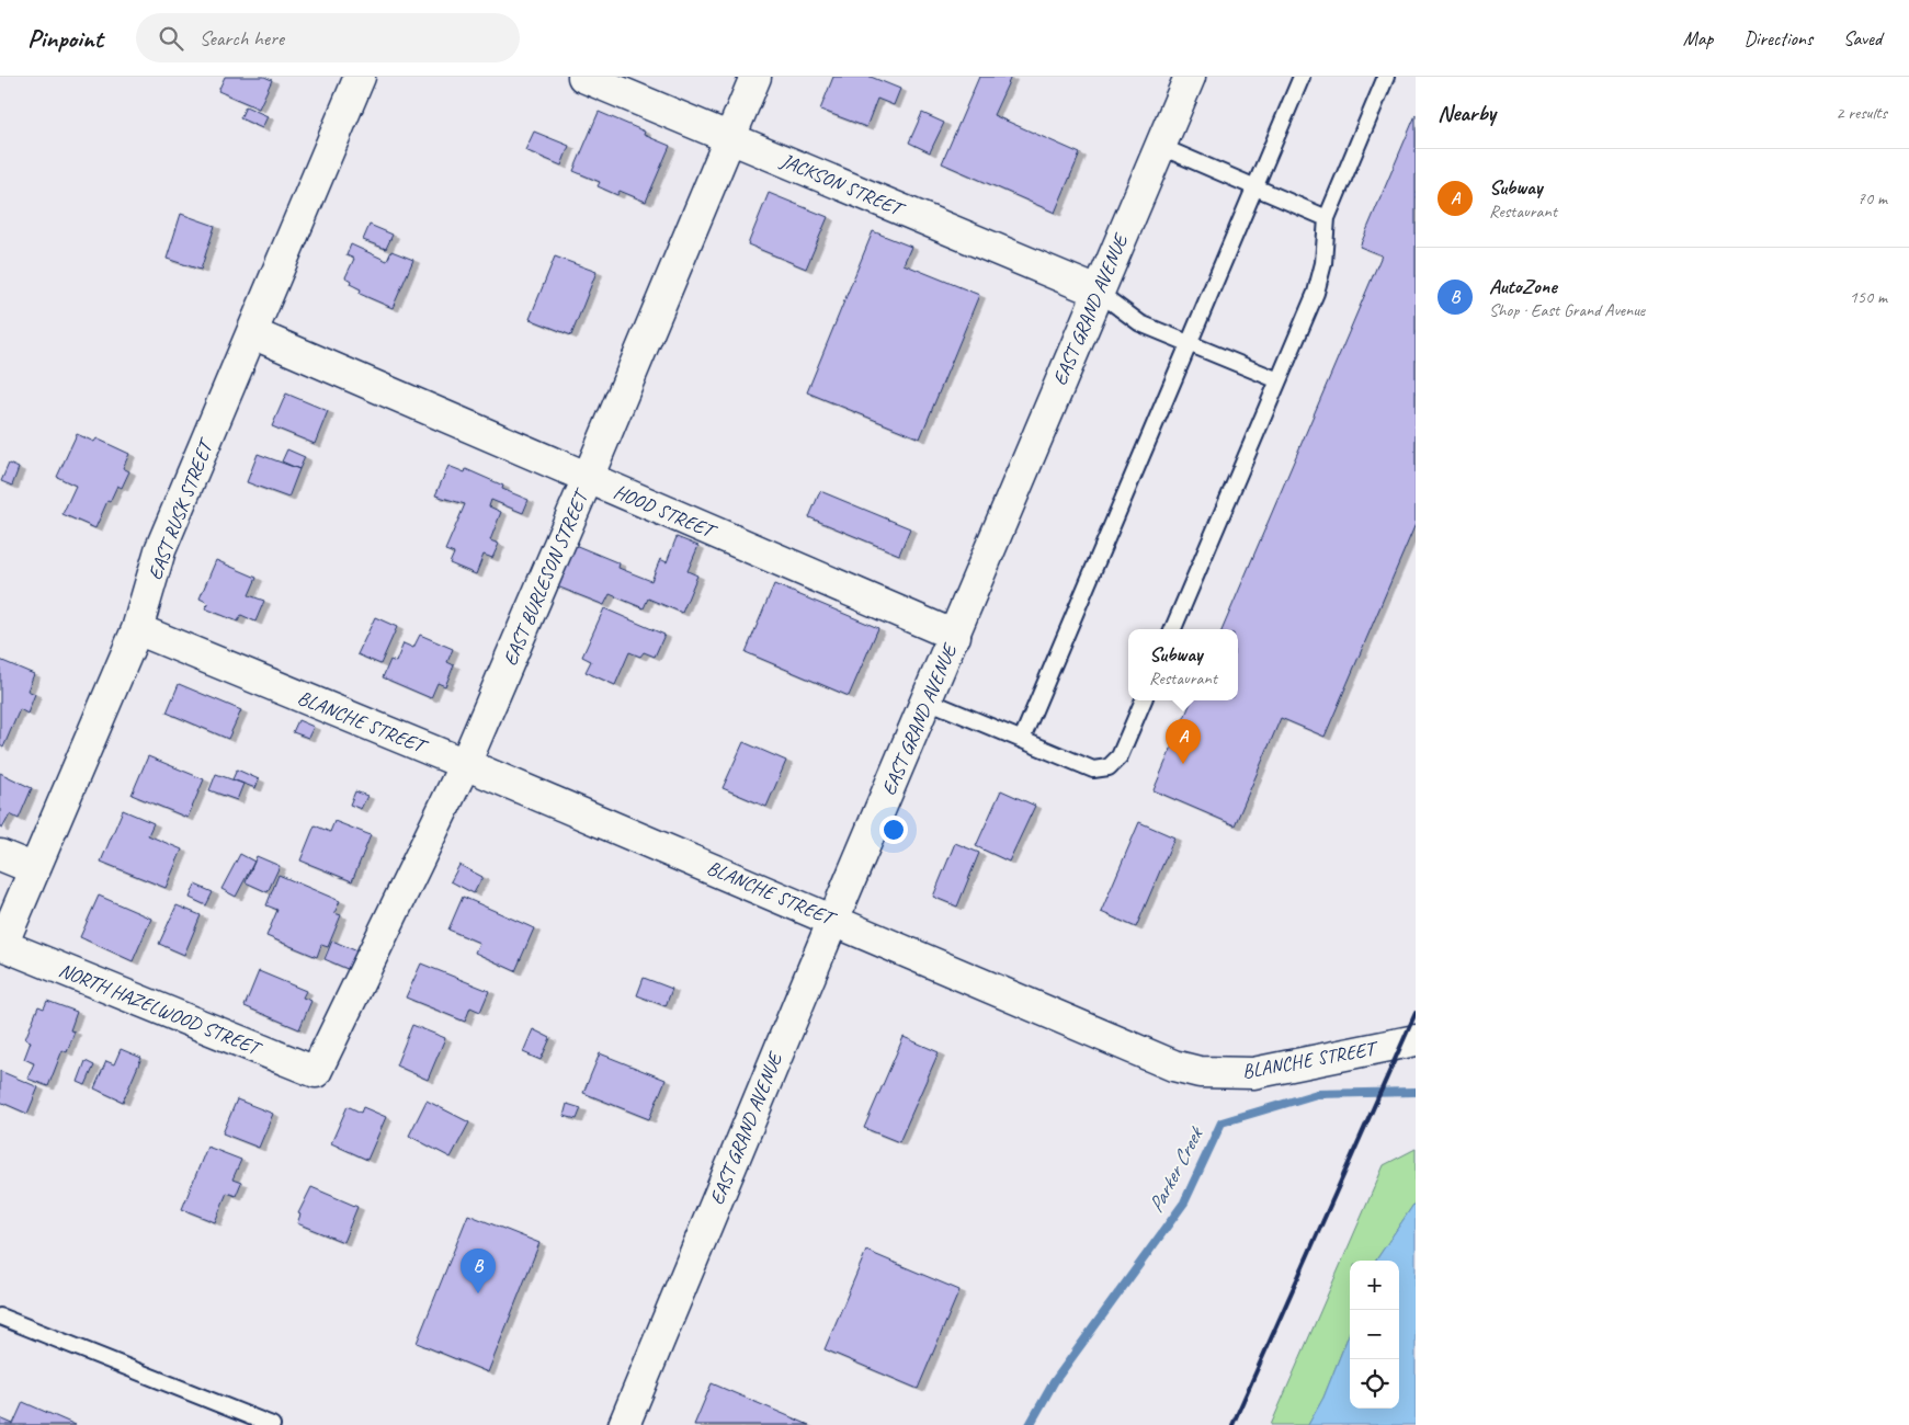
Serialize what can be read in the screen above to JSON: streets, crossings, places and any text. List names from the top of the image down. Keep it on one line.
{"streets":{"main road":["JACKSON STREET","EAST GRAND AVENUE","EAST RUSK STREET","HOOD STREET","EAST BURLESON STREET","BLANCHE STREET","NORTH HAZELWOOD STREET"]},"crossings":[["JACKSON STREET","EAST GRAND AVENUE"],["JACKSON STREET","EAST BURLESON STREET"],["EAST GRAND AVENUE","HOOD STREET"],["EAST GRAND AVENUE","BLANCHE STREET"],["EAST RUSK STREET","HOOD STREET"],["EAST RUSK STREET","BLANCHE STREET"],["EAST RUSK STREET","NORTH HAZELWOOD STREET"],["HOOD STREET","EAST BURLESON STREET"],["EAST BURLESON STREET","BLANCHE STREET"],["EAST BURLESON STREET","NORTH HAZELWOOD STREET"]],"water":["Parker Creek"],"page":{"header":"Pinpoint","search":"Search here","nav":["Map","Directions","Saved"],"heading":["Nearby","2 results"],"list":[{"mark":"A","name":"Subway","note":"Restaurant","value":"70 m"},{"mark":"B","name":"AutoZone","note":"Shop · East Grand Avenue","value":"150 m"}],"popup":["Subway","Restaurant"],"pins":["A","B"],"map_buttons":["+","−"]}}
